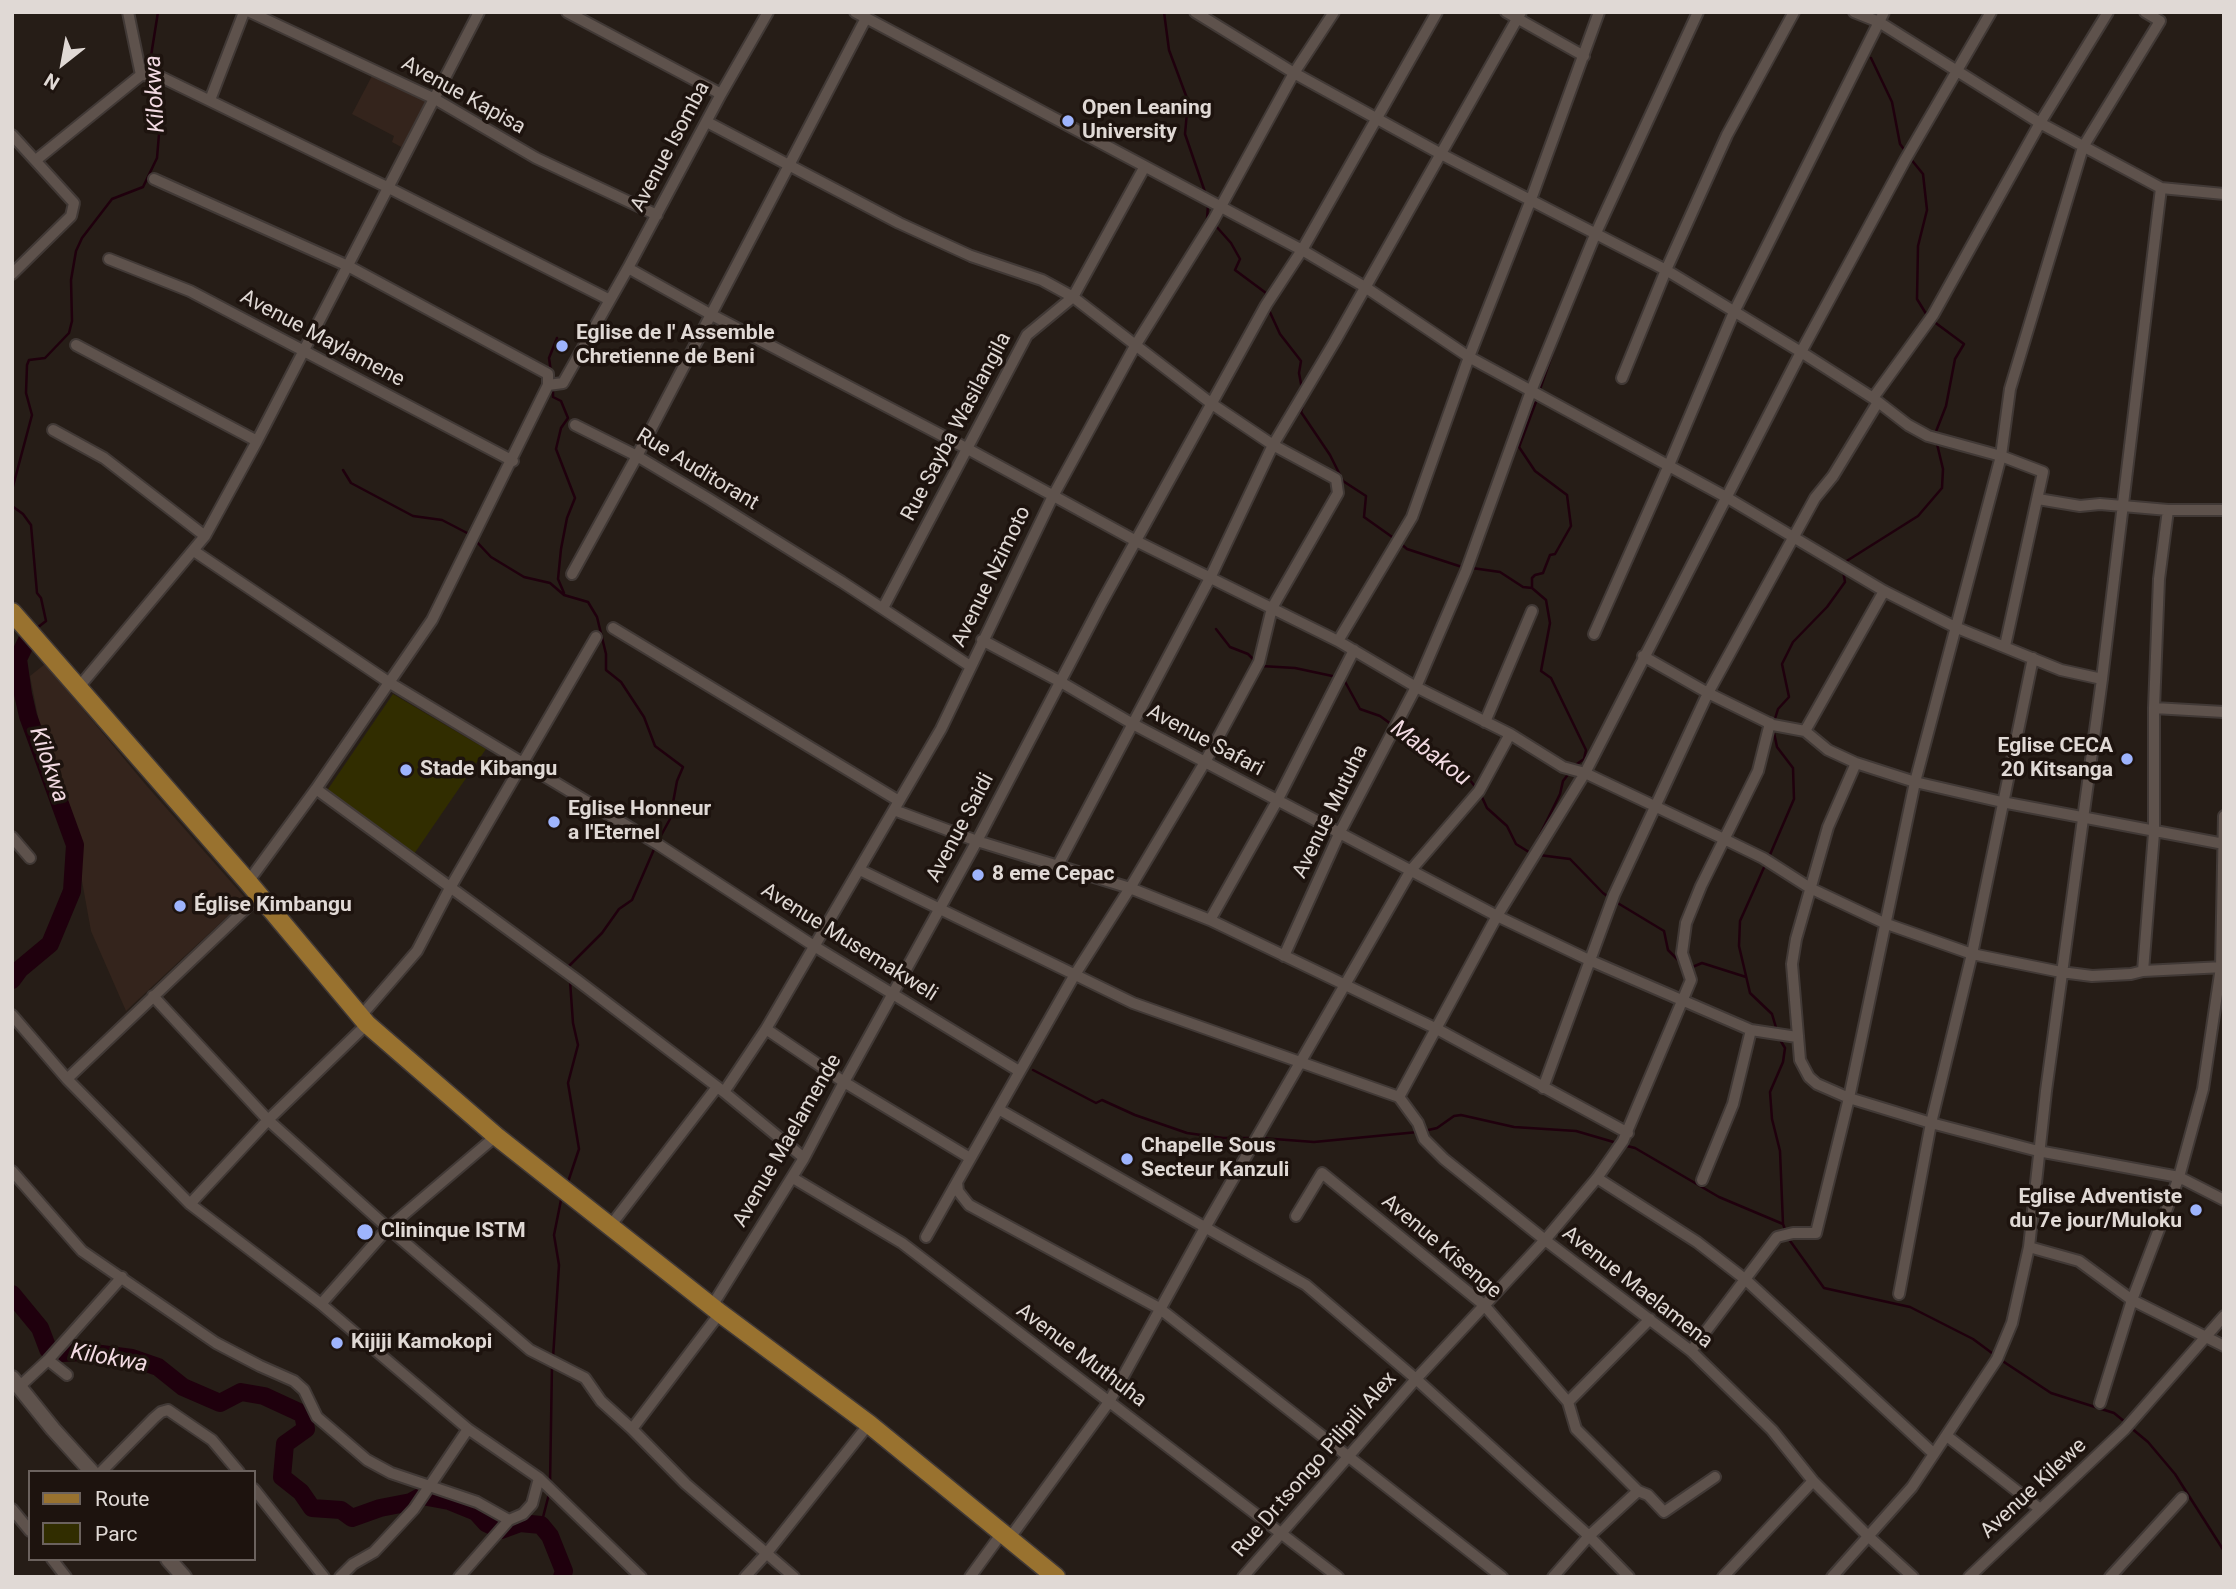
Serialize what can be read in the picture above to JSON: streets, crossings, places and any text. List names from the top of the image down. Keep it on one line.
{"streets":{"street":["Avenue Kapisa","Avenue Isomba","Avenue Maylamene","Rue Sayba Wasilangila","Rue Auditorant","Avenue Nzimoto","Avenue Safari","Avenue Mutuha","Avenue Saidi","Avenue Musemakweli","Avenue Maelamende","Avenue Kisenge","Avenue Maelamena","Avenue Muthuha","Rue Dr.tsongo Pilipili Alex","Avenue Kilewe"]},"crossings":[["Avenue Kapisa","Avenue Isomba"],["Rue Sayba Wasilangila","Rue Auditorant"],["Avenue Nzimoto","Avenue Safari"],["Avenue Nzimoto","Avenue Musemakweli"],["Avenue Safari","Avenue Mutuha"],["Avenue Safari","Avenue Saidi"],["Avenue Safari","Rue Dr.tsongo Pilipili Alex"],["Avenue Saidi","Avenue Musemakweli"],["Avenue Saidi","Avenue Maelamende"],["Avenue Musemakweli","Avenue Maelamende"],["Avenue Maelamende","Avenue Muthuha"],["Avenue Kisenge","Rue Dr.tsongo Pilipili Alex"],["Avenue Maelamena","Rue Dr.tsongo Pilipili Alex"],["Avenue Muthuha","Rue Dr.tsongo Pilipili Alex"]],"water":["Kilokwa","Mabakou"],"places":["Open Leaning University","Eglise de l' Assemble Chretienne de Beni","Eglise CECA 20 Kitsanga","Stade Kibangu","Eglise Honneur a l'Eternel","8 eme Cepac","Église Kimbangu","Chapelle Sous Secteur Kanzuli","Eglise Adventiste du 7e jour/Muloku","Clininque ISTM","Kijiji Kamokopi"],"legend":["Route","Parc"],"north":"bottom left"}
